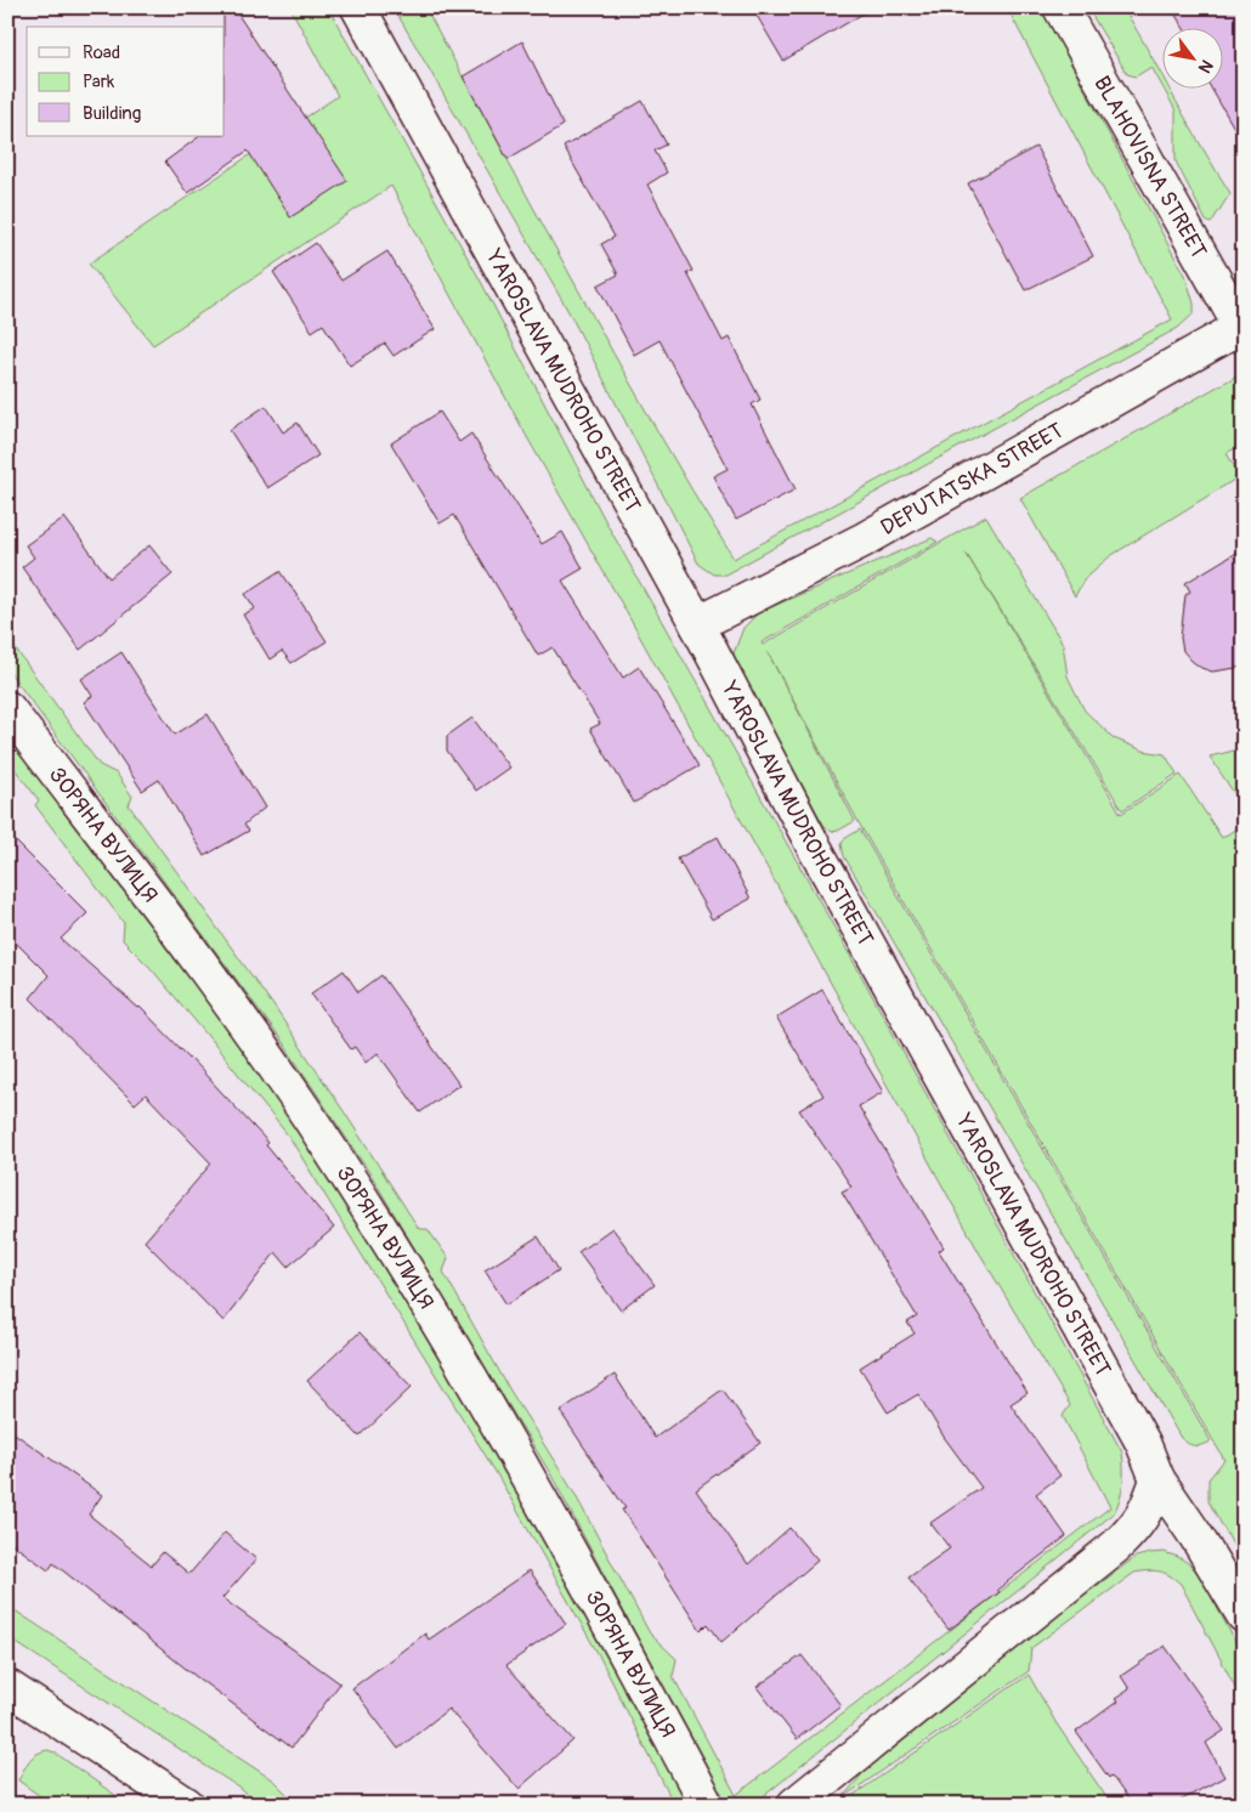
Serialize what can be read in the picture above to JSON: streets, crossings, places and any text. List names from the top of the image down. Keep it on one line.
{"streets":{"street":["BLAHOVISNA STREET","YAROSLAVA MUDROHO STREET","DEPUTATSKA STREET","ЗОРЯНА ВУЛИЦЯ"]},"crossings":[["BLAHOVISNA STREET","DEPUTATSKA STREET"],["YAROSLAVA MUDROHO STREET","DEPUTATSKA STREET"]],"legend":["Road","Park","Building"],"north":"bottom right"}
